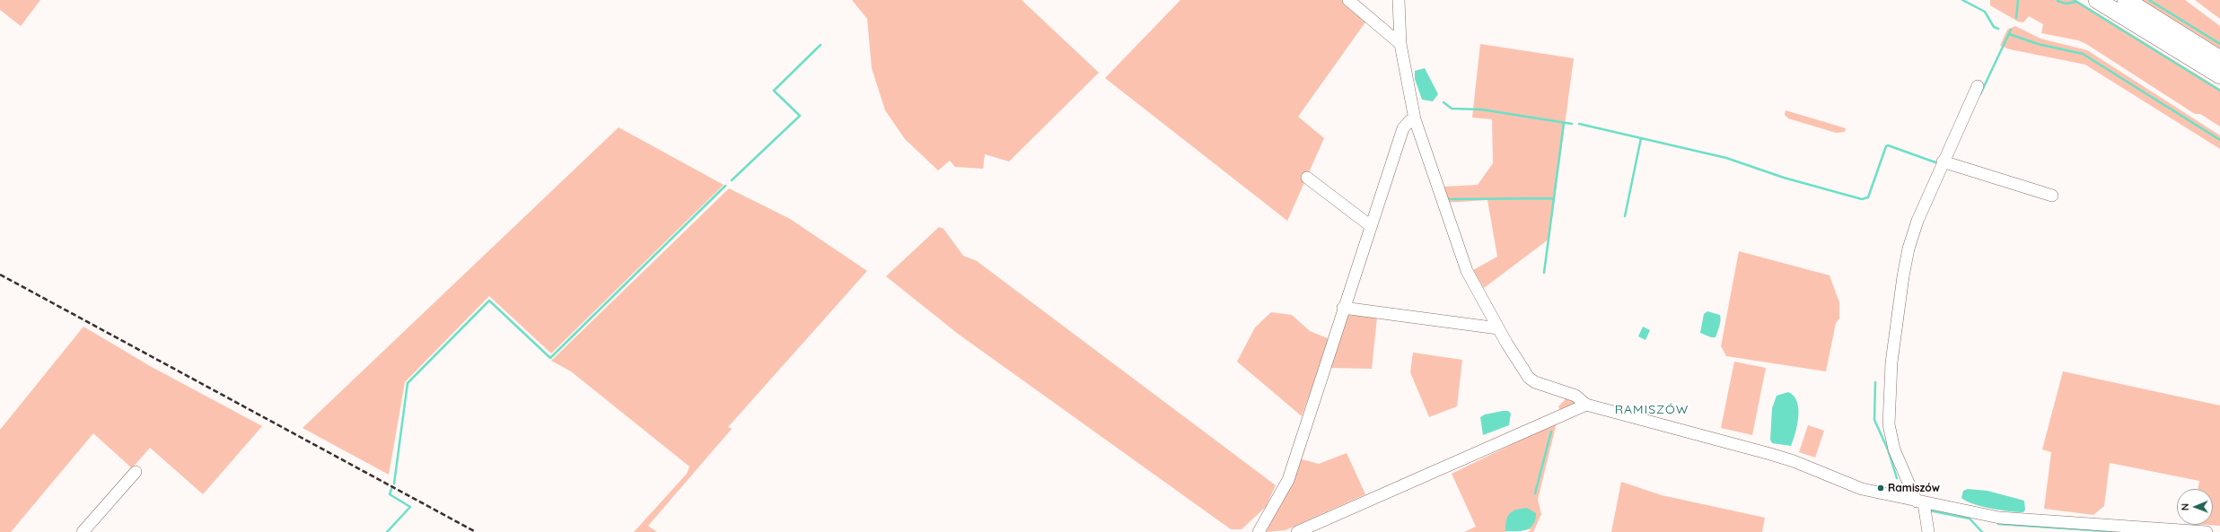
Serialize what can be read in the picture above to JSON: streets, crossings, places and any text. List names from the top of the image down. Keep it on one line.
{"districts":["RAMISZÓW"],"places":["Ramiszów"],"north":"left"}
